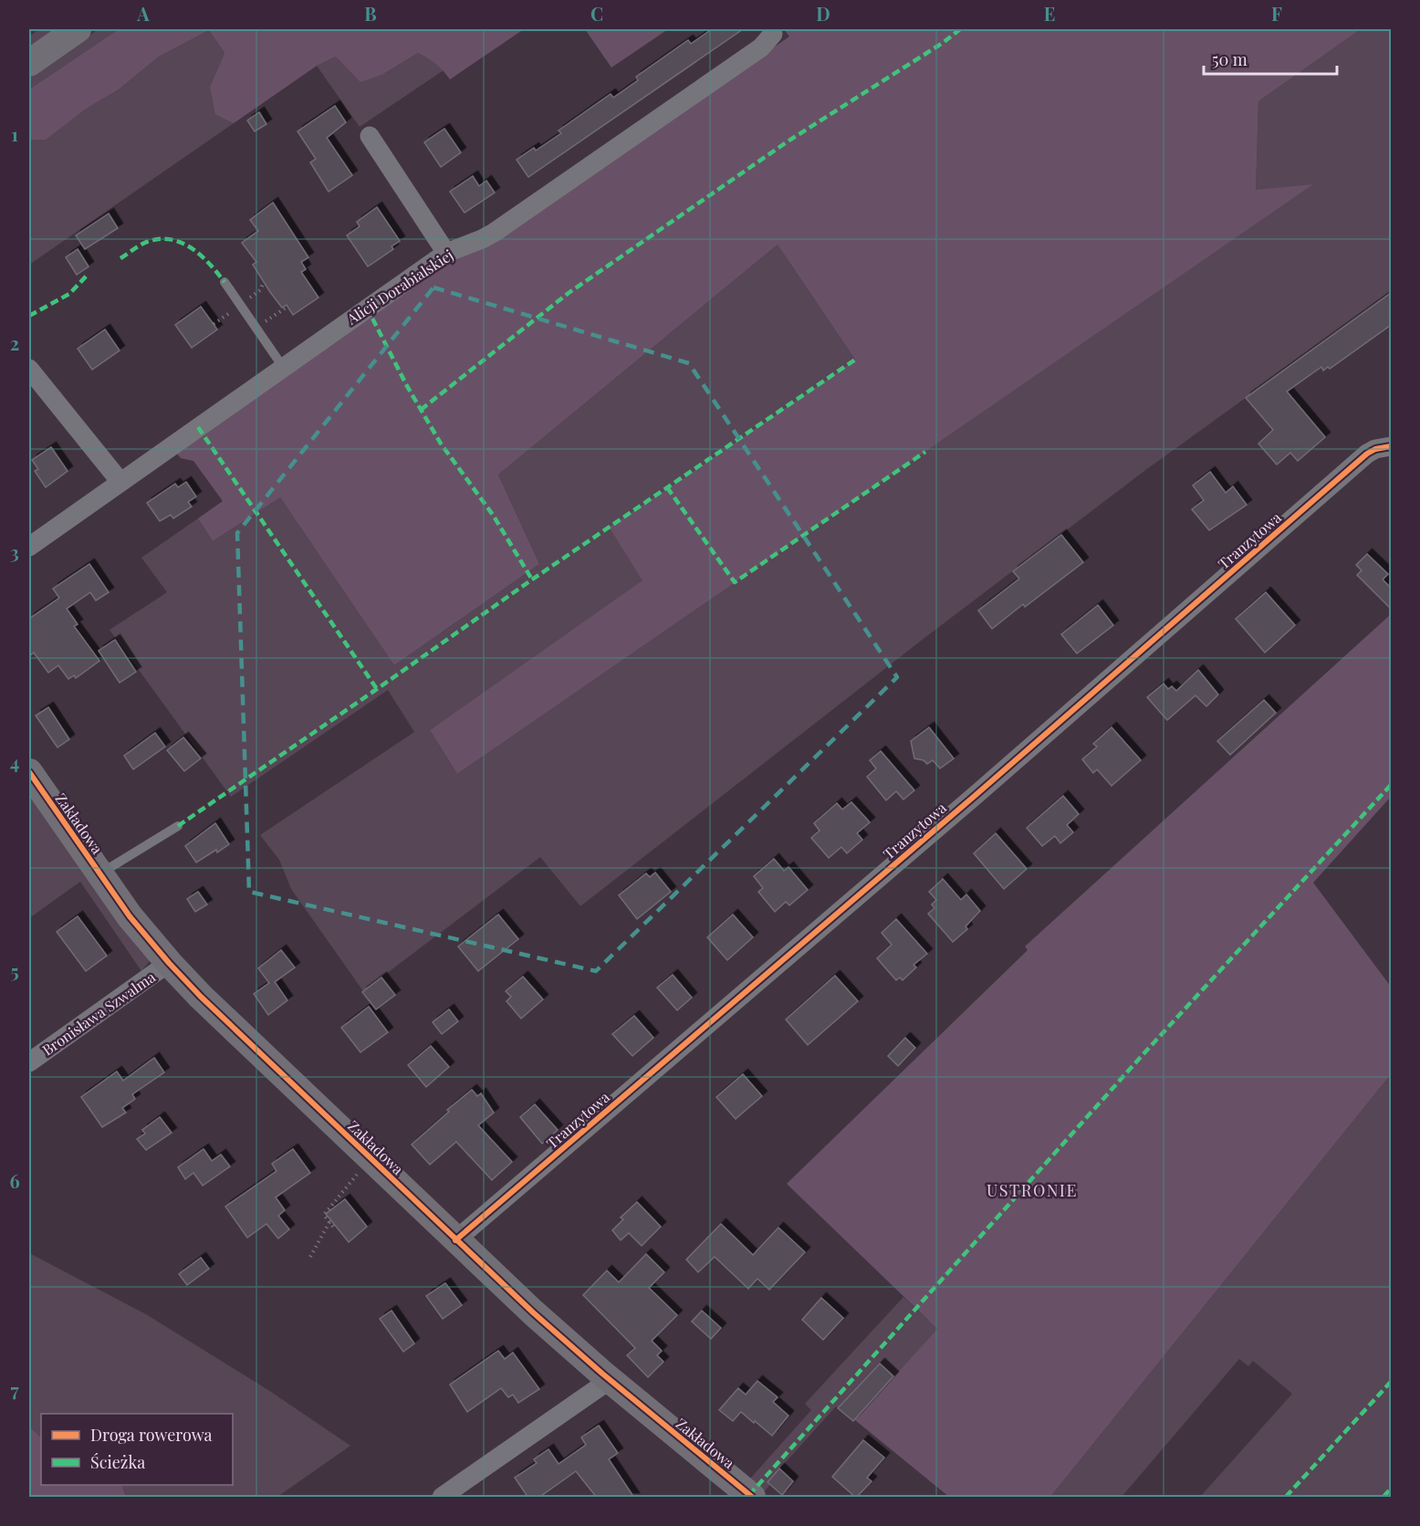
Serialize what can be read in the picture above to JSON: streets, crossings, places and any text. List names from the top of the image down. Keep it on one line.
{"streets":{"street":["Alicji Dorabialskiej","Tranzytowa","Zakładowa","Bronisława Szwalma"]},"crossings":[["Tranzytowa","Zakładowa"],["Zakładowa","Bronisława Szwalma"]],"districts":["USTRONIE"],"legend":["Droga rowerowa","Ścieżka"],"scale_bar":"50 m","grid":{"columns":["A","B","C","D","E","F"],"rows":["1","2","3","4","5","6","7"]}}
